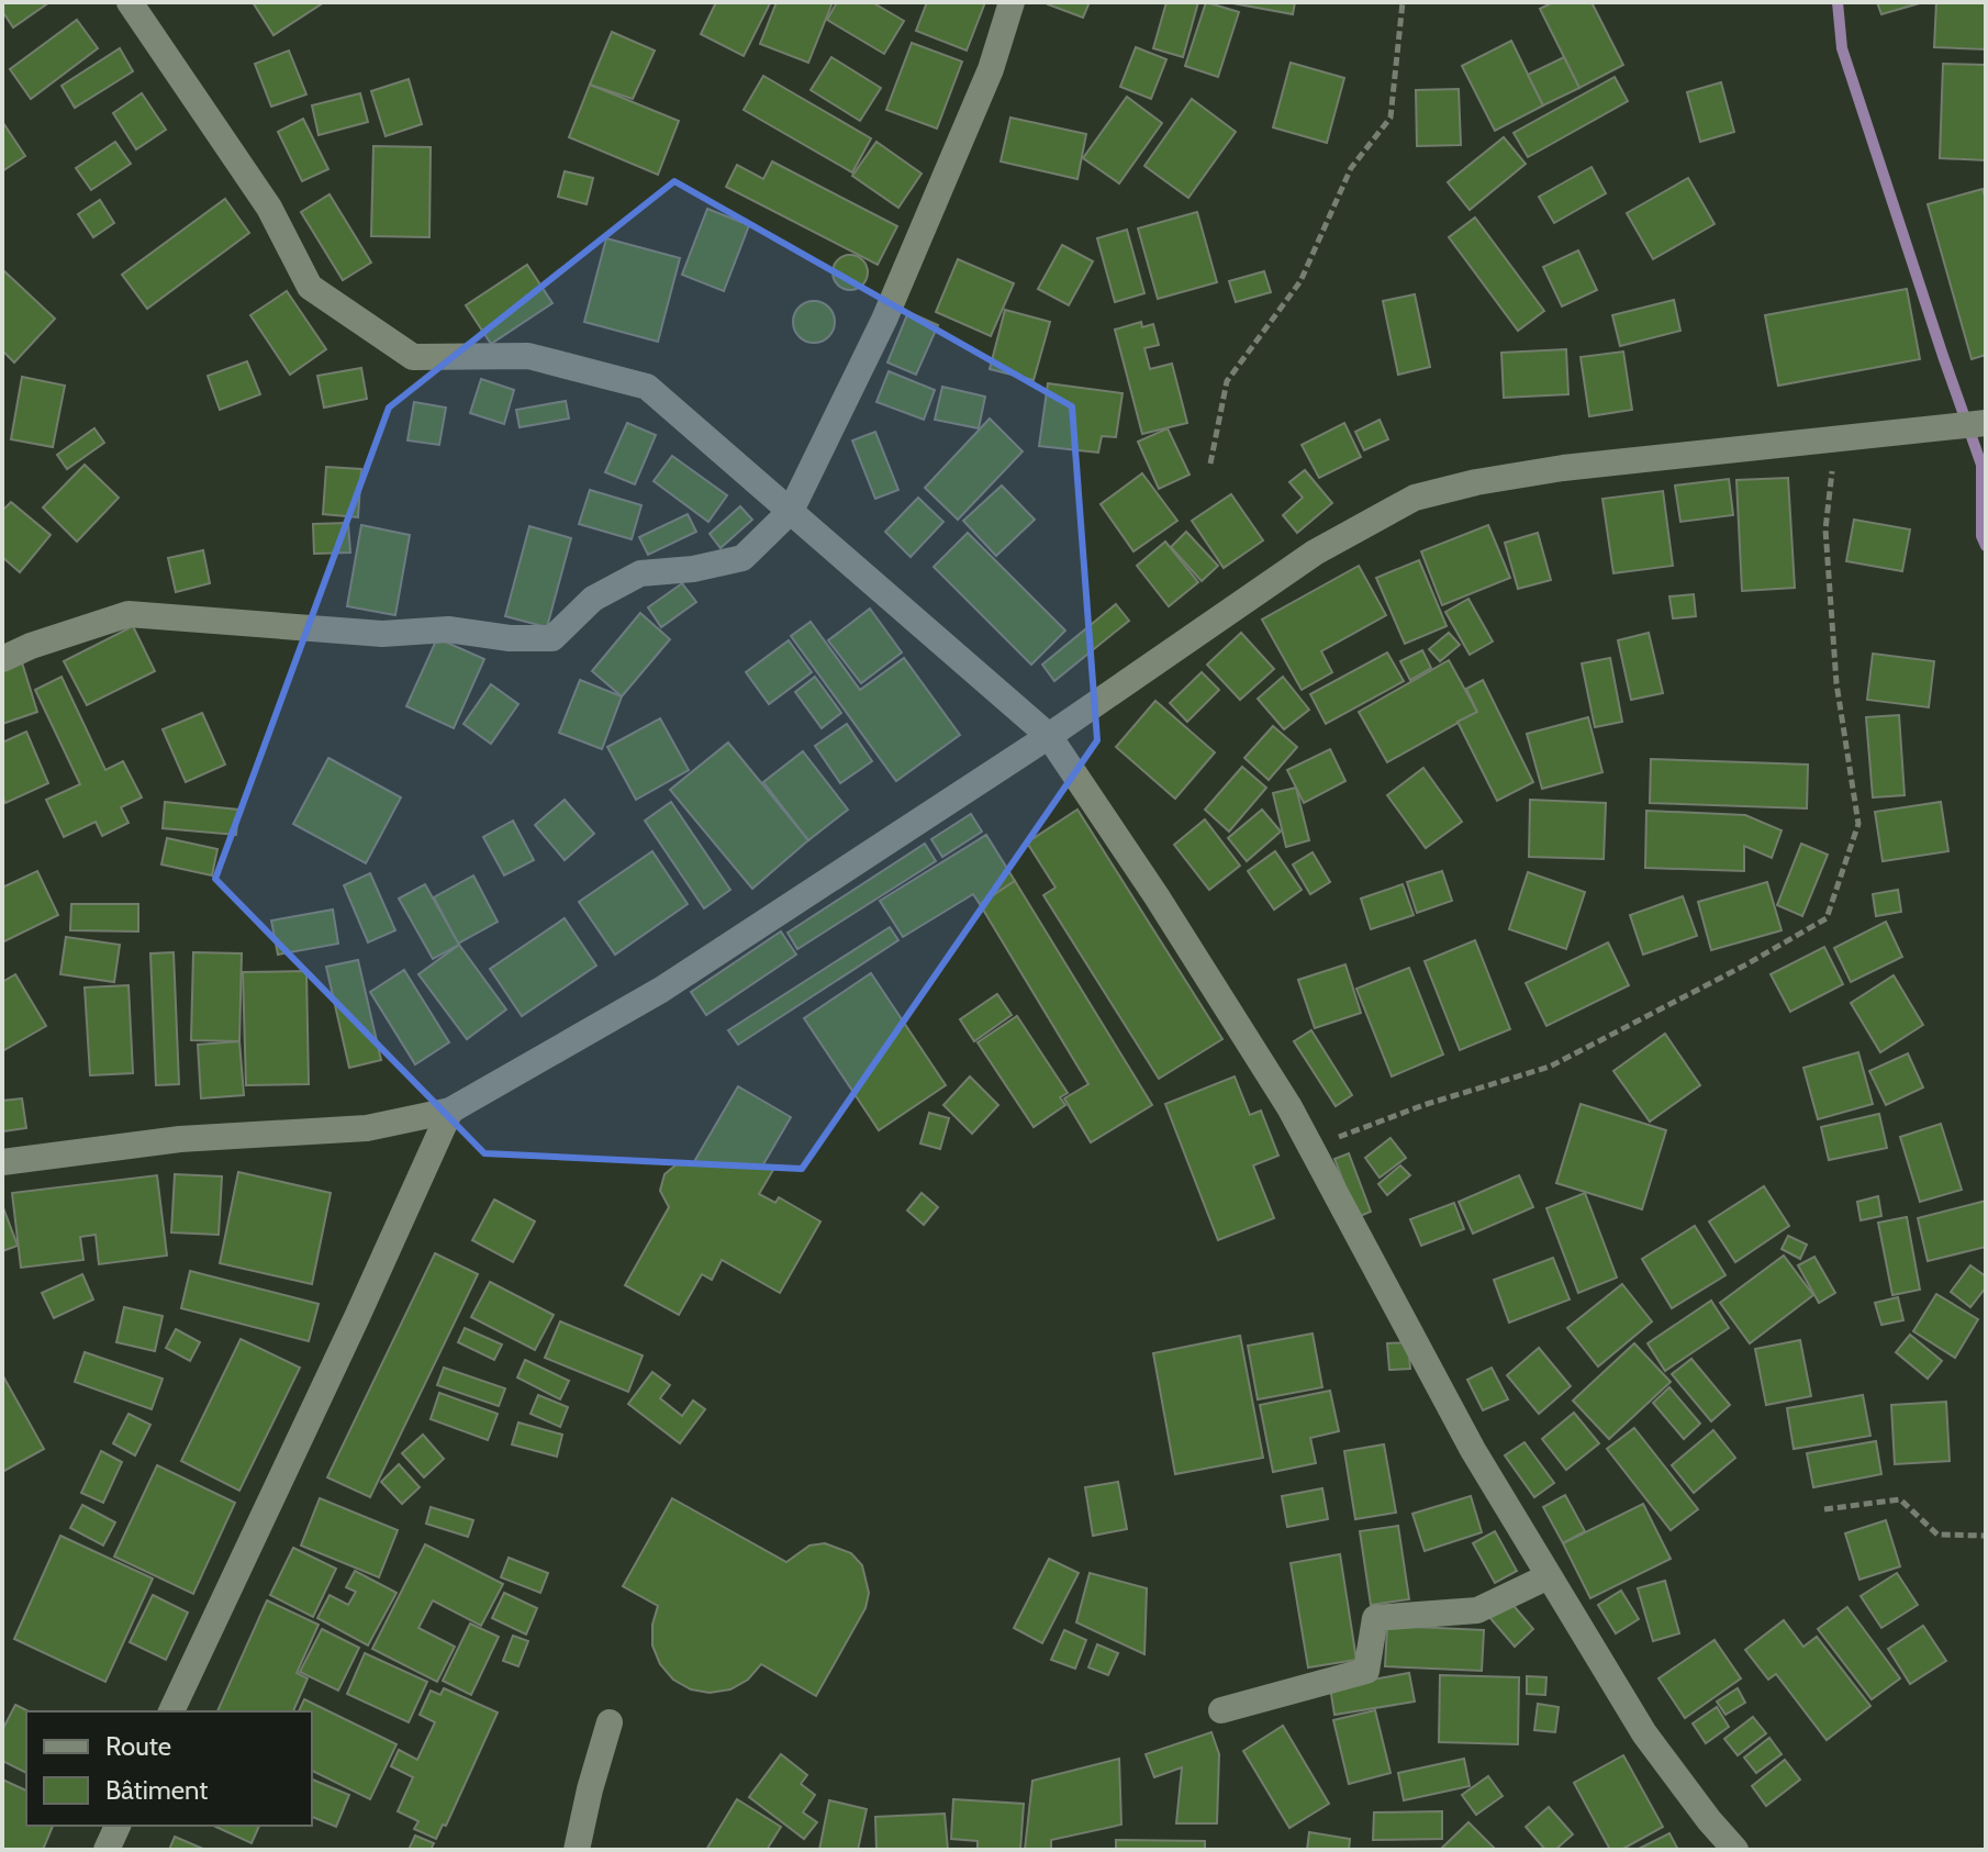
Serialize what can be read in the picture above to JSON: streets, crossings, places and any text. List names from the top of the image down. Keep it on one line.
{"legend":["Route","Bâtiment"]}
